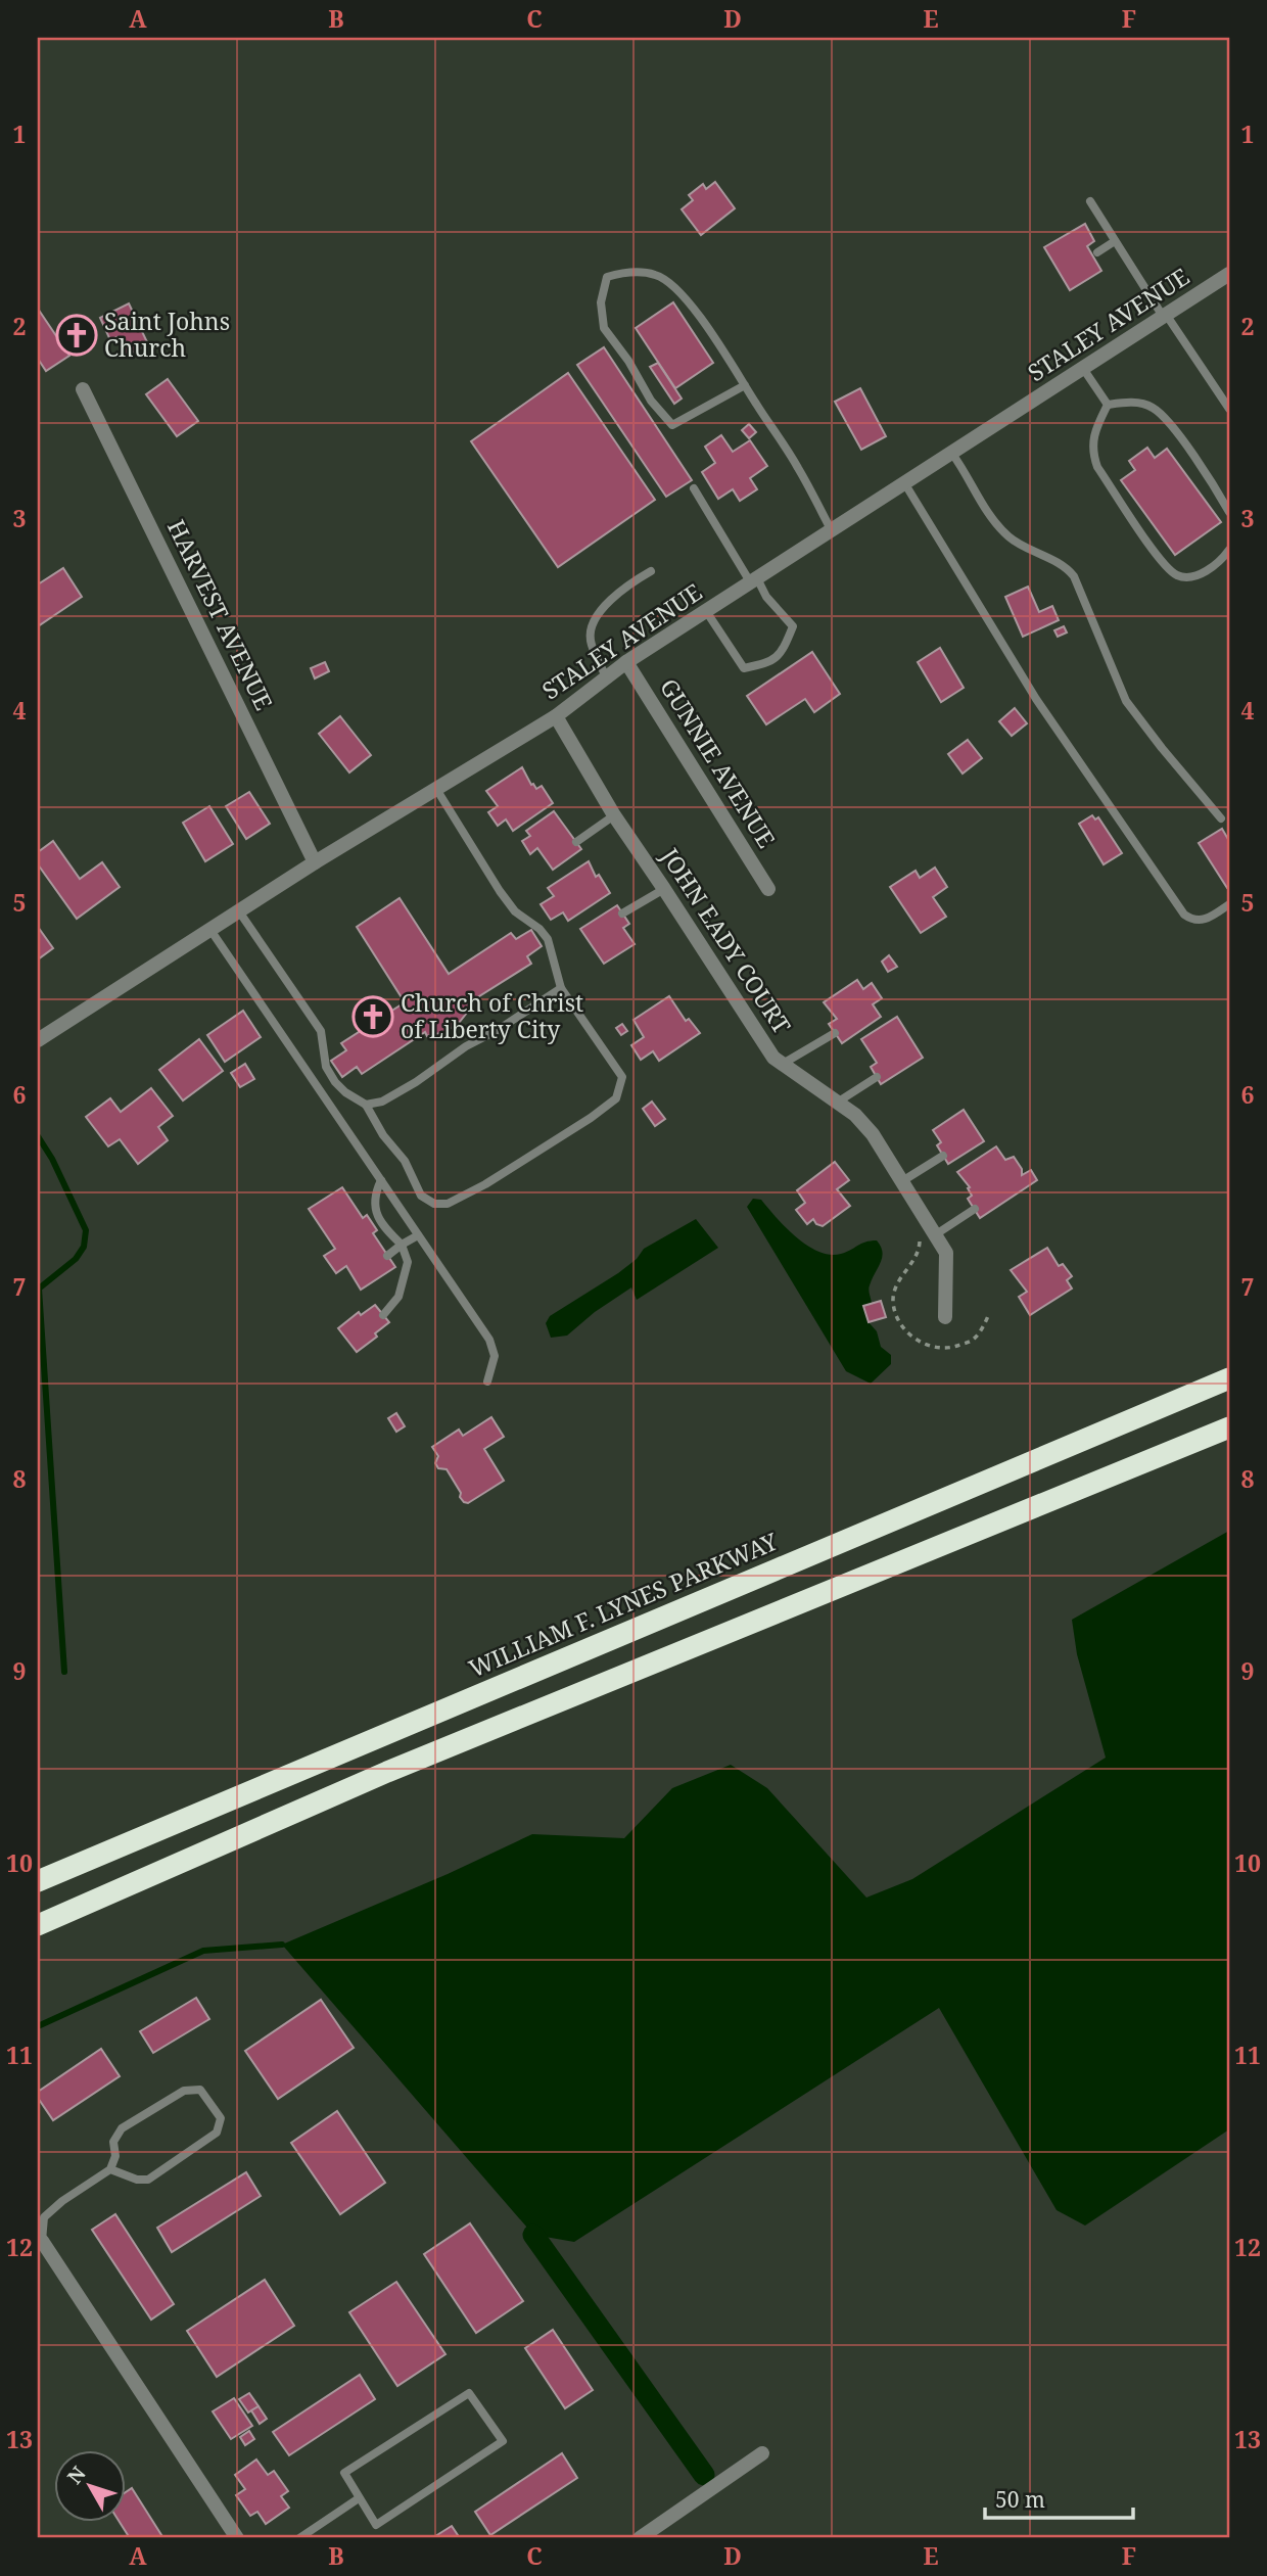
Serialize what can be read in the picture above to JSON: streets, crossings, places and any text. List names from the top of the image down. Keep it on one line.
{"streets":{"highway":["WILLIAM F. LYNES PARKWAY"],"street":["STALEY AVENUE","HARVEST AVENUE","GUNNIE AVENUE","JOHN EADY COURT"]},"crossings":[["STALEY AVENUE","HARVEST AVENUE"],["STALEY AVENUE","GUNNIE AVENUE"],["STALEY AVENUE","JOHN EADY COURT"]],"places":{"church":["Saint Johns Church","Church of Christ of Liberty City"]},"scale_bar":"50 m","north":"top left","grid":{"columns":["A","B","C","D","E","F"],"rows":["1","2","3","4","5","6","7","8","9","10","11","12","13"]}}
